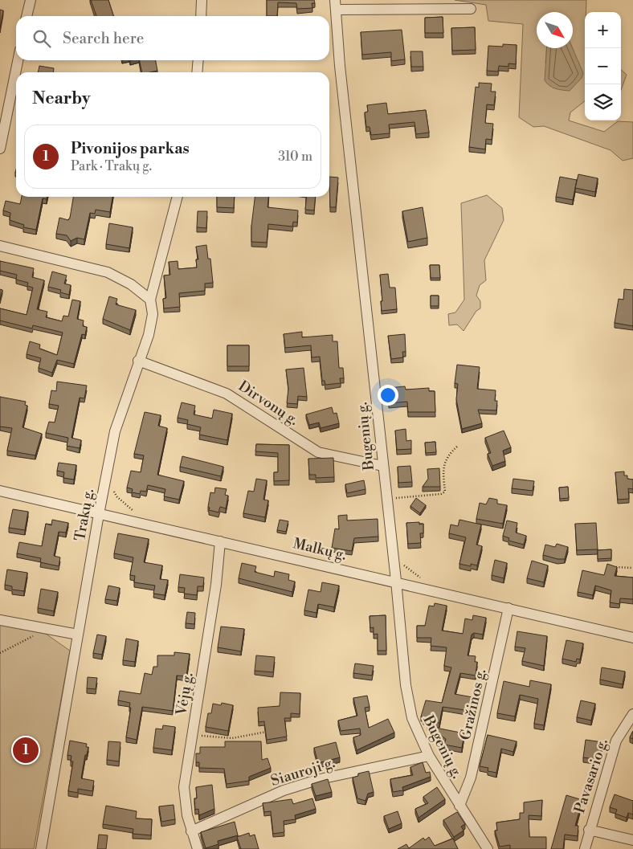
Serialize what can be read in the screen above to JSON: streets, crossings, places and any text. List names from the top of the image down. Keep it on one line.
{"streets":{"street":["Dirvonų g.","Bugenių g.","Trakų g.","Malkų g.","Vėjų g.","Gražinos g.","Siauroji g.","Pavasario g."]},"crossings":[["Dirvonų g.","Bugenių g."],["Dirvonų g.","Trakų g."],["Bugenių g.","Malkų g."],["Bugenių g.","Gražinos g."],["Bugenių g.","Siauroji g."],["Trakų g.","Malkų g."],["Malkų g.","Vėjų g."],["Malkų g.","Gražinos g."],["Vėjų g.","Siauroji g."]],"north":"bottom right","page":{"map_buttons":["+","−"],"search":"Search here","heading":"Nearby","list":[{"mark":"1","name":"Pivonijos parkas","note":"Park · Trakų g.","value":"310 m"}],"pins":"1"}}
